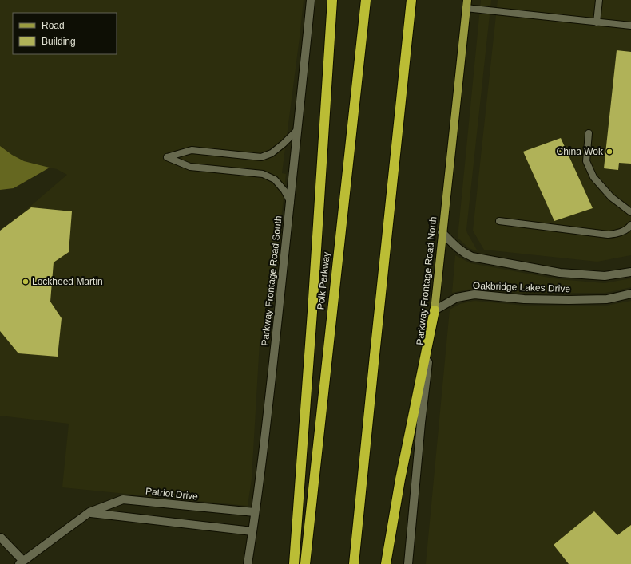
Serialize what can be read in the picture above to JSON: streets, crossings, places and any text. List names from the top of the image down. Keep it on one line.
{"streets":{"highway":["Polk Parkway"],"main road":["Parkway Frontage Road North"],"street":["Parkway Frontage Road South","Oakbridge Lakes Drive","Patriot Drive"]},"crossings":[["Parkway Frontage Road South","Patriot Drive"],["Parkway Frontage Road North","Oakbridge Lakes Drive"]],"places":["China Wok","Lockheed Martin"],"legend":["Road","Building"]}
